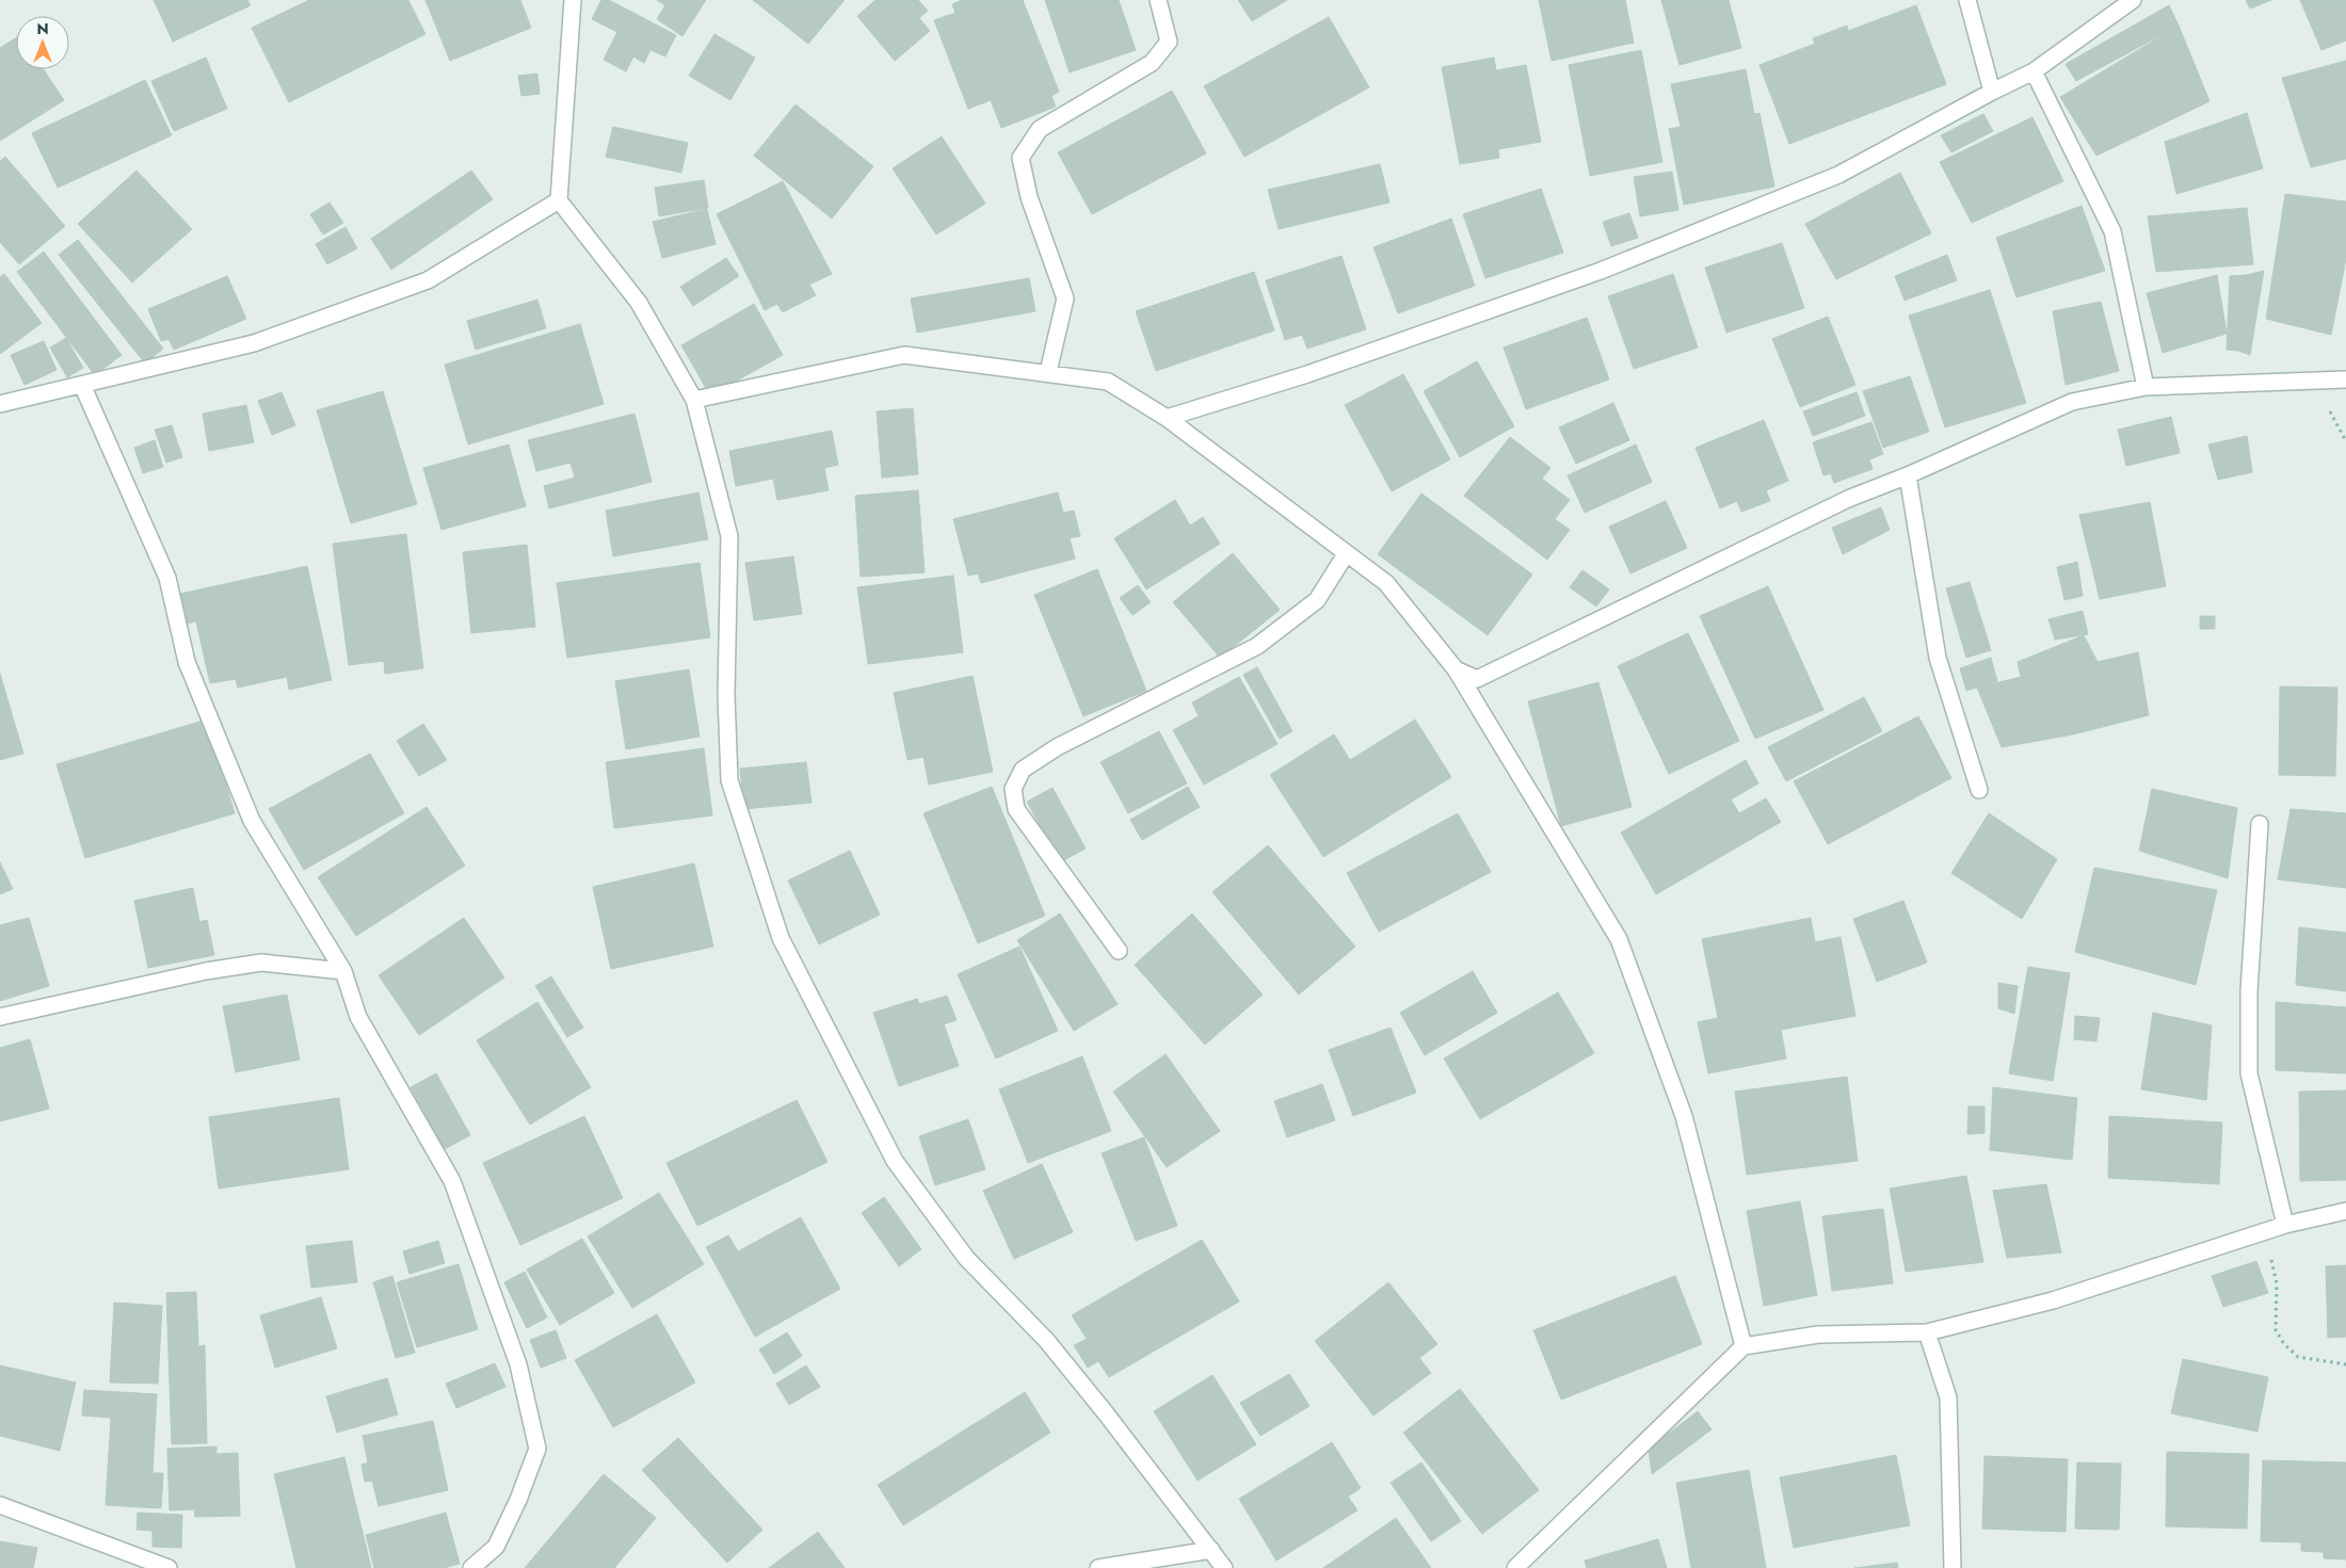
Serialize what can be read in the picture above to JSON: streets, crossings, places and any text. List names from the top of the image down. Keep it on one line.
{"north":"top"}
